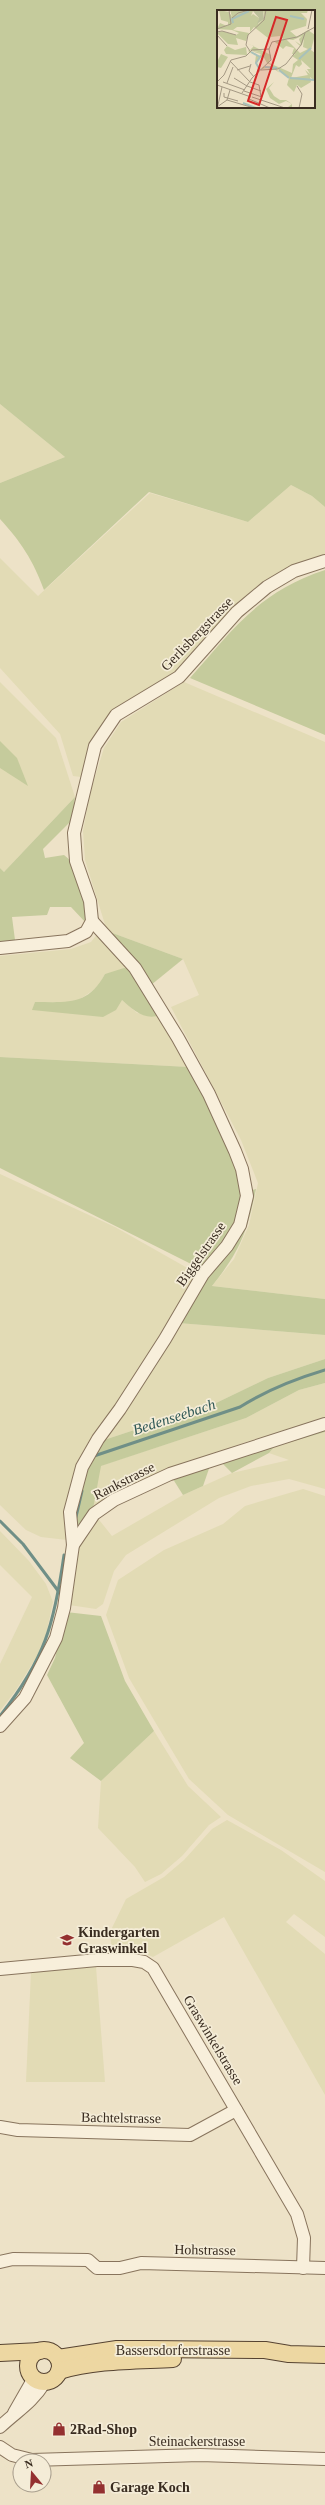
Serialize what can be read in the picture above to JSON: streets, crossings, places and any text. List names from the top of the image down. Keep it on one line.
{"streets":{"main road":["Bassersdorferstrasse"],"street":["Gerlisbergstrasse","Biggelstrasse","Rankstrasse","Graswinkelstrasse","Bachtelstrasse","Hohstrasse","Steinackerstrasse"]},"crossings":[["Gerlisbergstrasse","Biggelstrasse"],["Biggelstrasse","Rankstrasse"],["Graswinkelstrasse","Bachtelstrasse"],["Graswinkelstrasse","Hohstrasse"]],"water":["Bedenseebach"],"places":{"school or university":["Kindergarten Graswinkel"],"shop":["2Rad-Shop","Garage Koch"]},"north":"top"}
